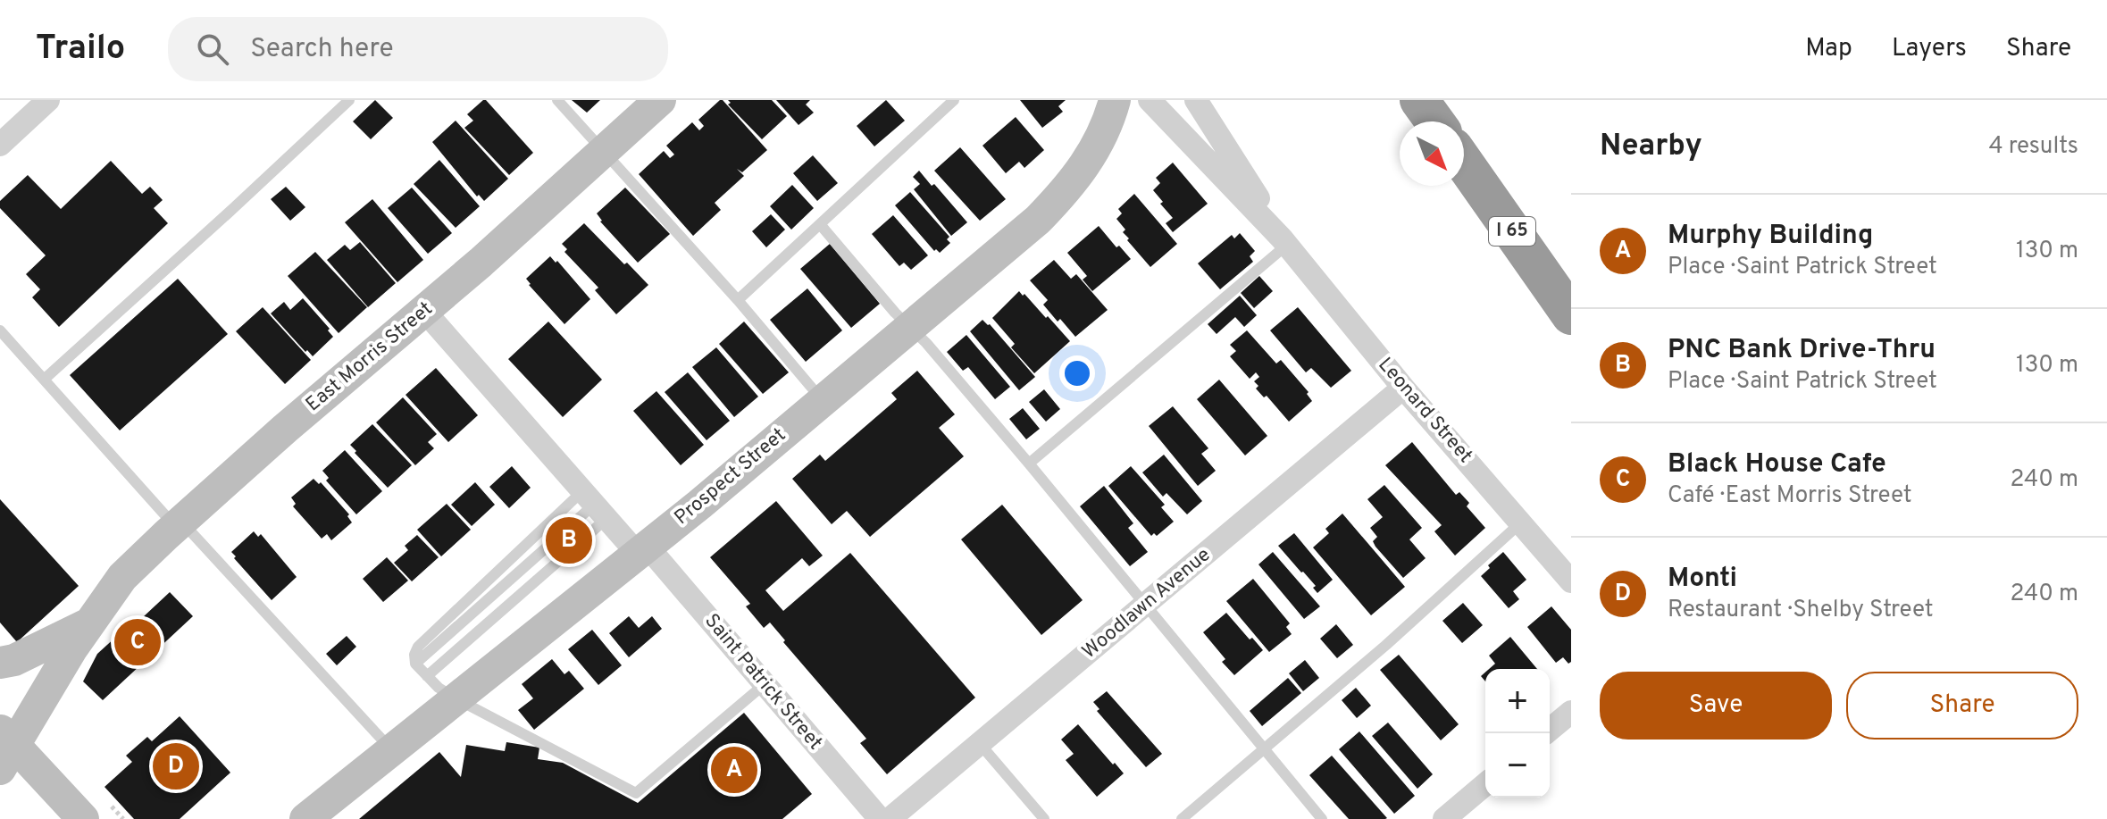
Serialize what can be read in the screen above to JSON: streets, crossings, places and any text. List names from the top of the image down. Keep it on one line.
{"streets":{"highway":["I 65"],"main road":["East Morris Street","Prospect Street"],"street":["Leonard Street","Woodlawn Avenue","Saint Patrick Street"]},"crossings":[["East Morris Street","Saint Patrick Street"],["Leonard Street","Woodlawn Avenue"],["Prospect Street","Saint Patrick Street"]],"north":"bottom right","page":{"header":"Trailo","search":"Search here","nav":["Map","Layers","Share"],"heading":["Nearby","4 results"],"list":[{"mark":"A","name":"Murphy Building","note":"Place · Saint Patrick Street","value":"130 m"},{"mark":"B","name":"PNC Bank Drive-Thru","note":"Place · Saint Patrick Street","value":"130 m"},{"mark":"C","name":"Black House Cafe","note":"Café · East Morris Street","value":"240 m"},{"mark":"D","name":"Monti","note":"Restaurant · Shelby Street","value":"240 m"}],"pins":["B","C","D","A"],"buttons":["Save","Share"],"map_buttons":["+","−"]}}
